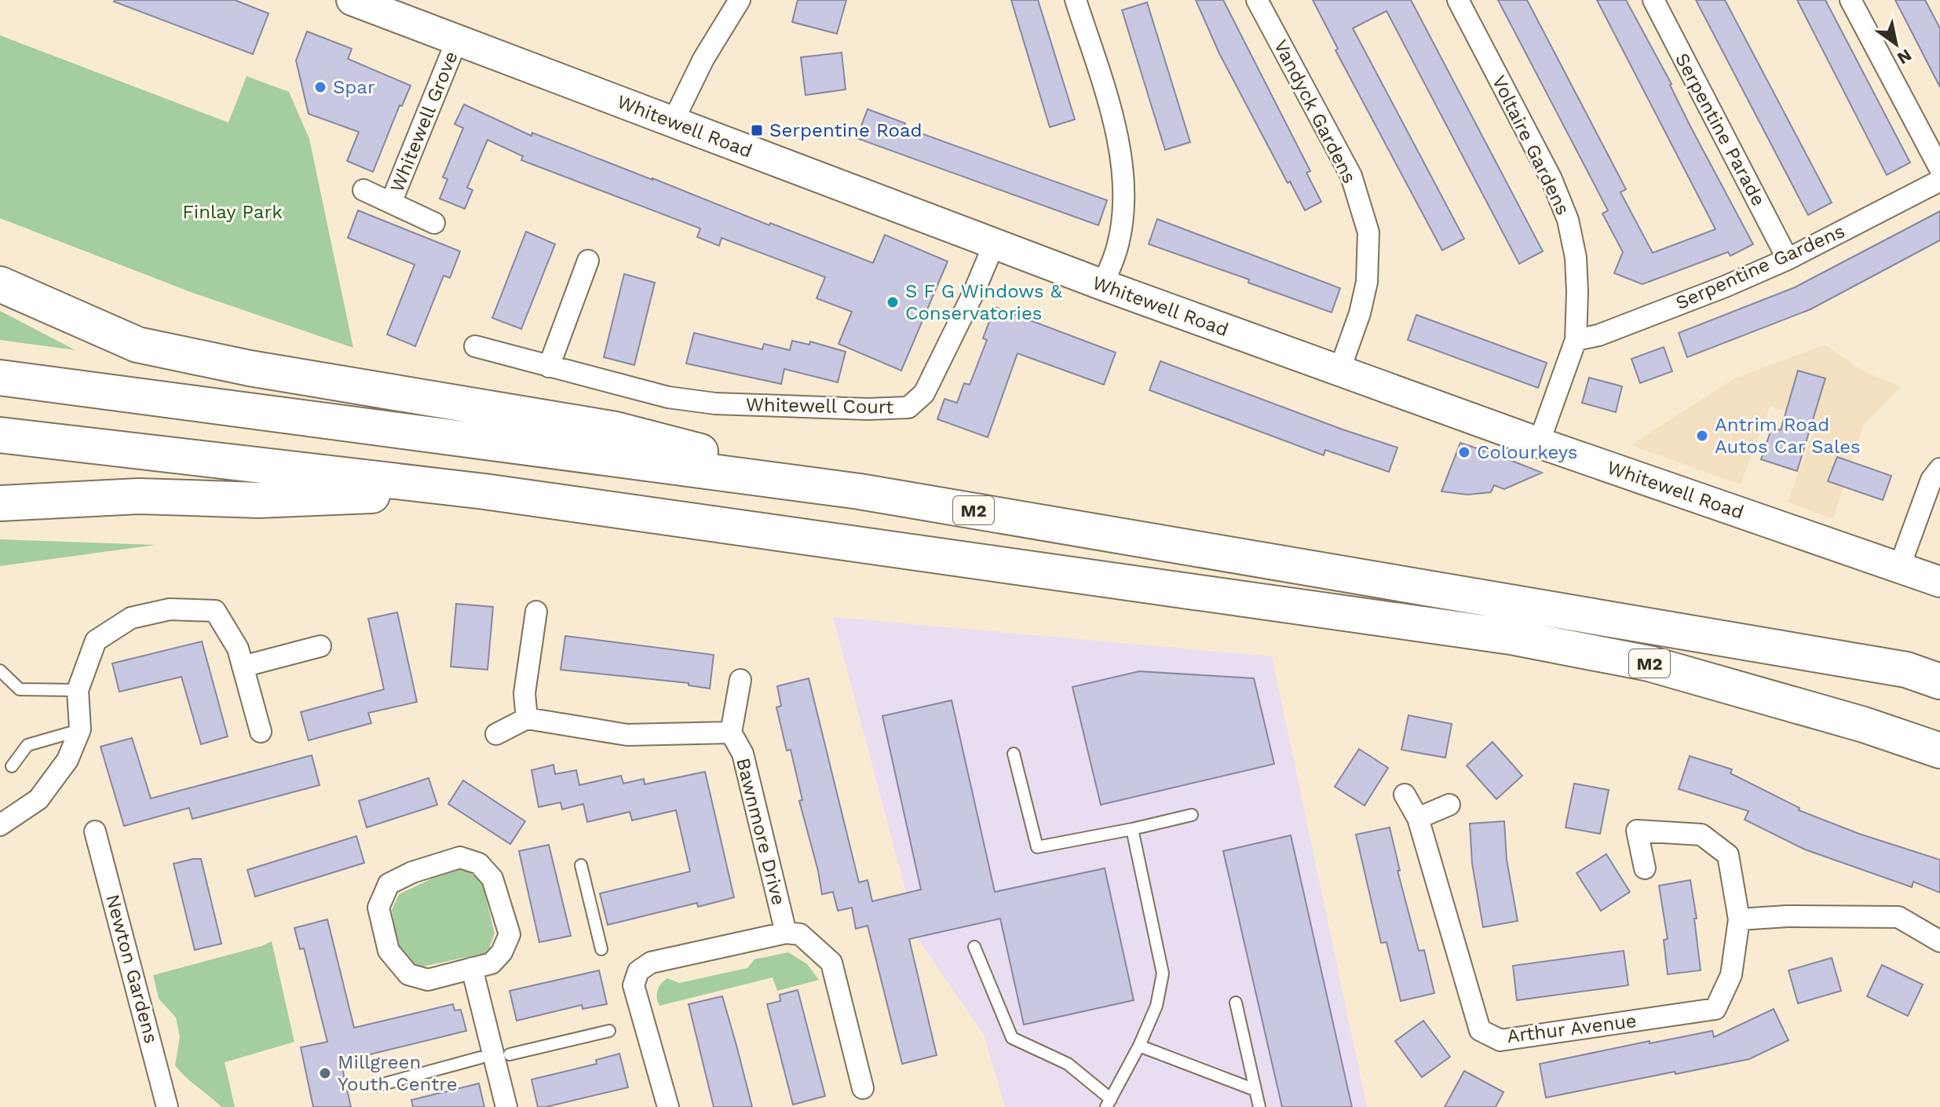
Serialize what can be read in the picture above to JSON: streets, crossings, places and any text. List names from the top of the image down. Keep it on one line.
{"streets":{"highway":["M2"],"street":["Vandyck Gardens","Whitewell Grove","Whitewell Road","Serpentine Parade","Voltaire Gardens","Serpentine Gardens","Whitewell Court","Bawnmore Drive","Newton Gardens","Arthur Avenue"]},"crossings":[["Vandyck Gardens","Whitewell Road"],["Whitewell Grove","Whitewell Road"],["Whitewell Road","Voltaire Gardens"],["Whitewell Road","Whitewell Court"],["Serpentine Parade","Serpentine Gardens"],["Voltaire Gardens","Serpentine Gardens"]],"parks":["Finlay Park"],"places":{"other":["Spar","S F G Windows & Conservatories","Antrim Road Autos Car Sales","Colourkeys","Millgreen Youth Centre"],"transit":["Serpentine Road"]},"north":"bottom right"}
